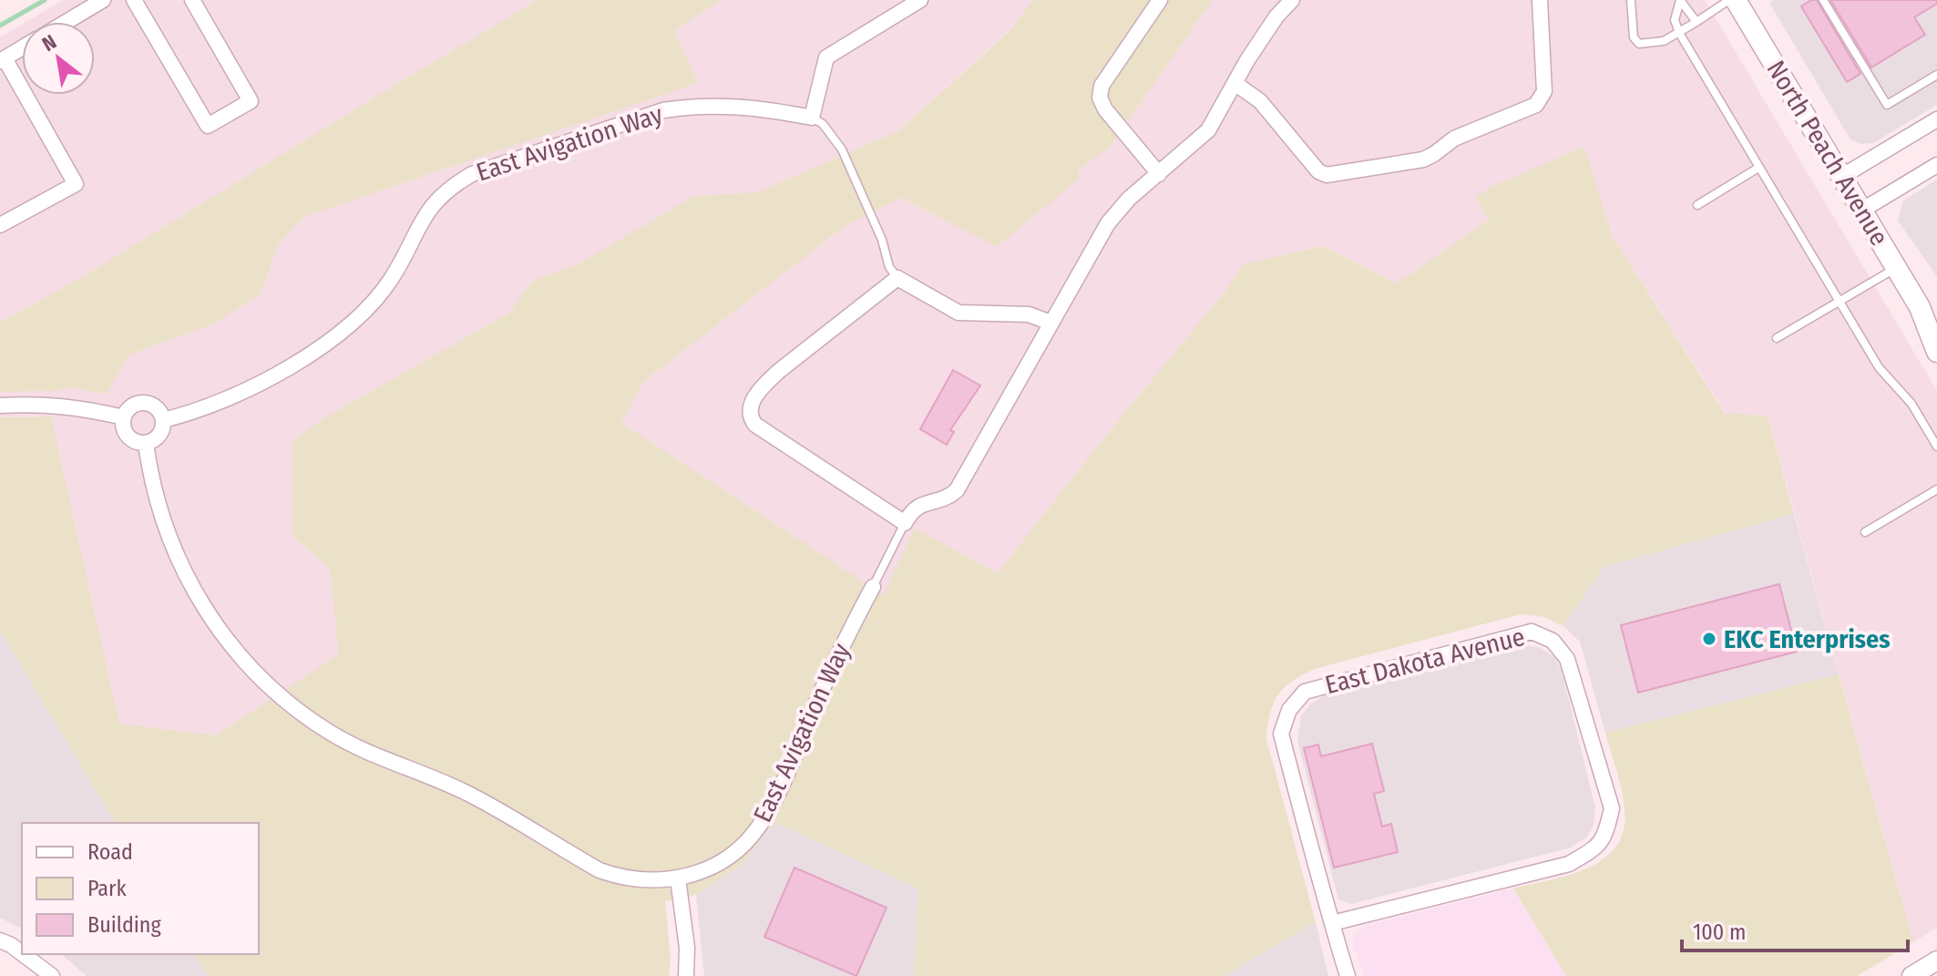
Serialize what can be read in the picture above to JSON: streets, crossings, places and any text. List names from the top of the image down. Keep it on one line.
{"streets":{"main road":["North Peach Avenue"],"street":["East Avigation Way","East Dakota Avenue"]},"places":["EKC Enterprises"],"legend":["Road","Park","Building"],"scale_bar":"100 m","north":"top left"}
